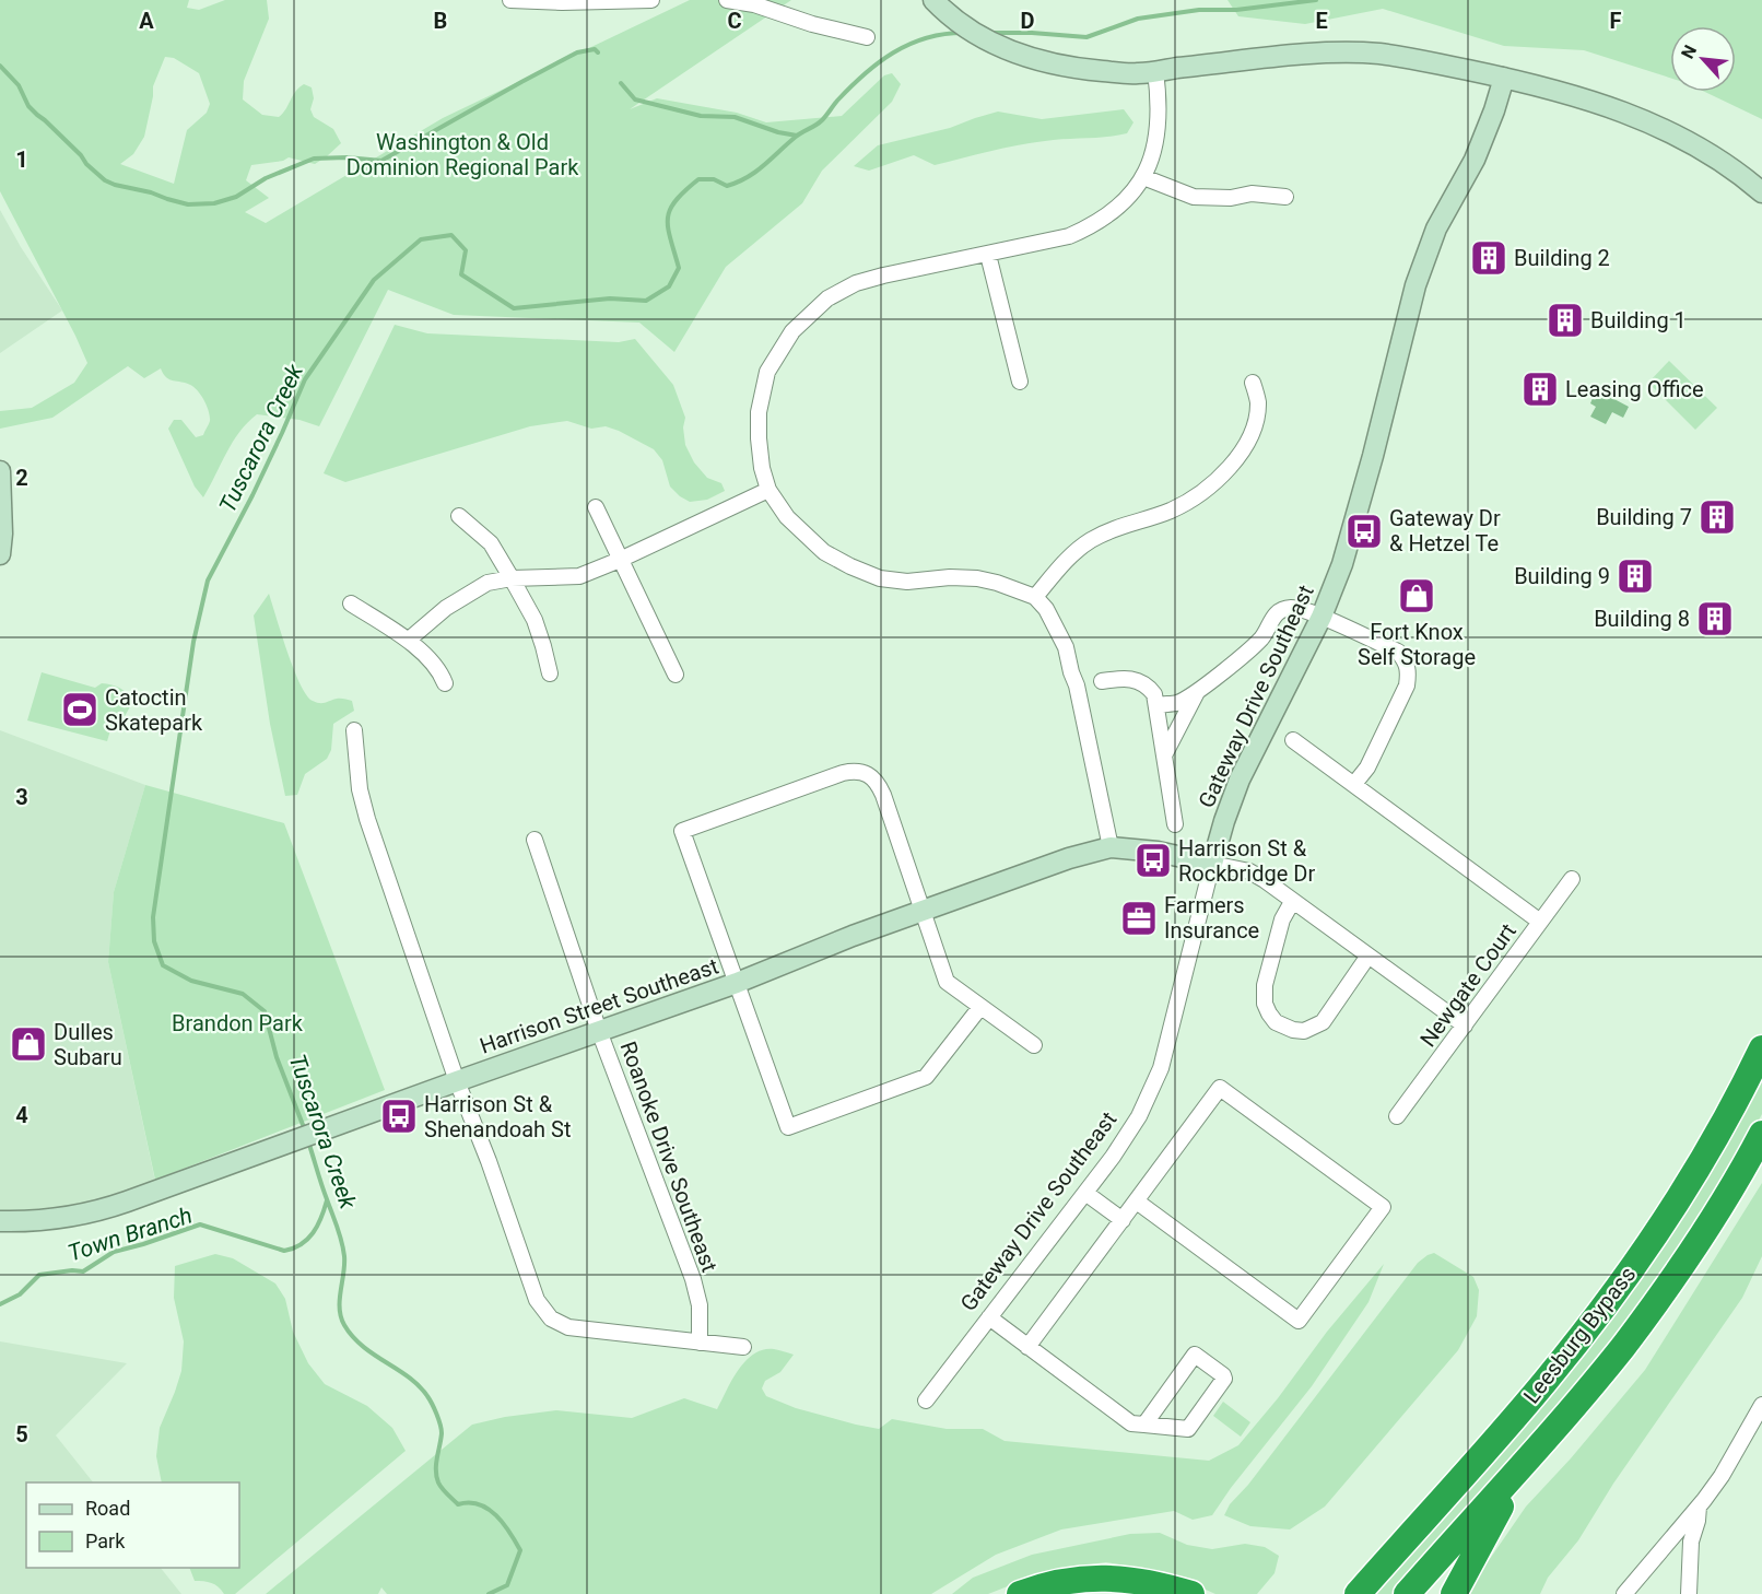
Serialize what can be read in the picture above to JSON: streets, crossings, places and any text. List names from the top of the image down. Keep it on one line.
{"streets":{"highway":["Leesburg Bypass"],"street":["Gateway Drive Southeast","Newgate Court","Harrison Street Southeast","Roanoke Drive Southeast"]},"crossings":[["Gateway Drive Southeast","Harrison Street Southeast"],["Harrison Street Southeast","Roanoke Drive Southeast"]],"water":["Tuscarora Creek","Town Branch"],"parks":["Washington & Old Dominion Regional Park","Brandon Park"],"places":{"building":["Building 2","Building 1","Leasing Office","Building 7","Building 9","Building 8"],"bus stop":["Gateway Dr & Hetzel Te","Harrison St & Rockbridge Dr","Harrison St & Shenandoah St"],"shop":["Fort Knox Self Storage","Dulles Subaru"],"sports":["Catoctin Skatepark"],"office":["Farmers Insurance"]},"legend":["Road","Park"],"north":"top left","grid":{"columns":["A","B","C","D","E","F"],"rows":["1","2","3","4","5"]}}
